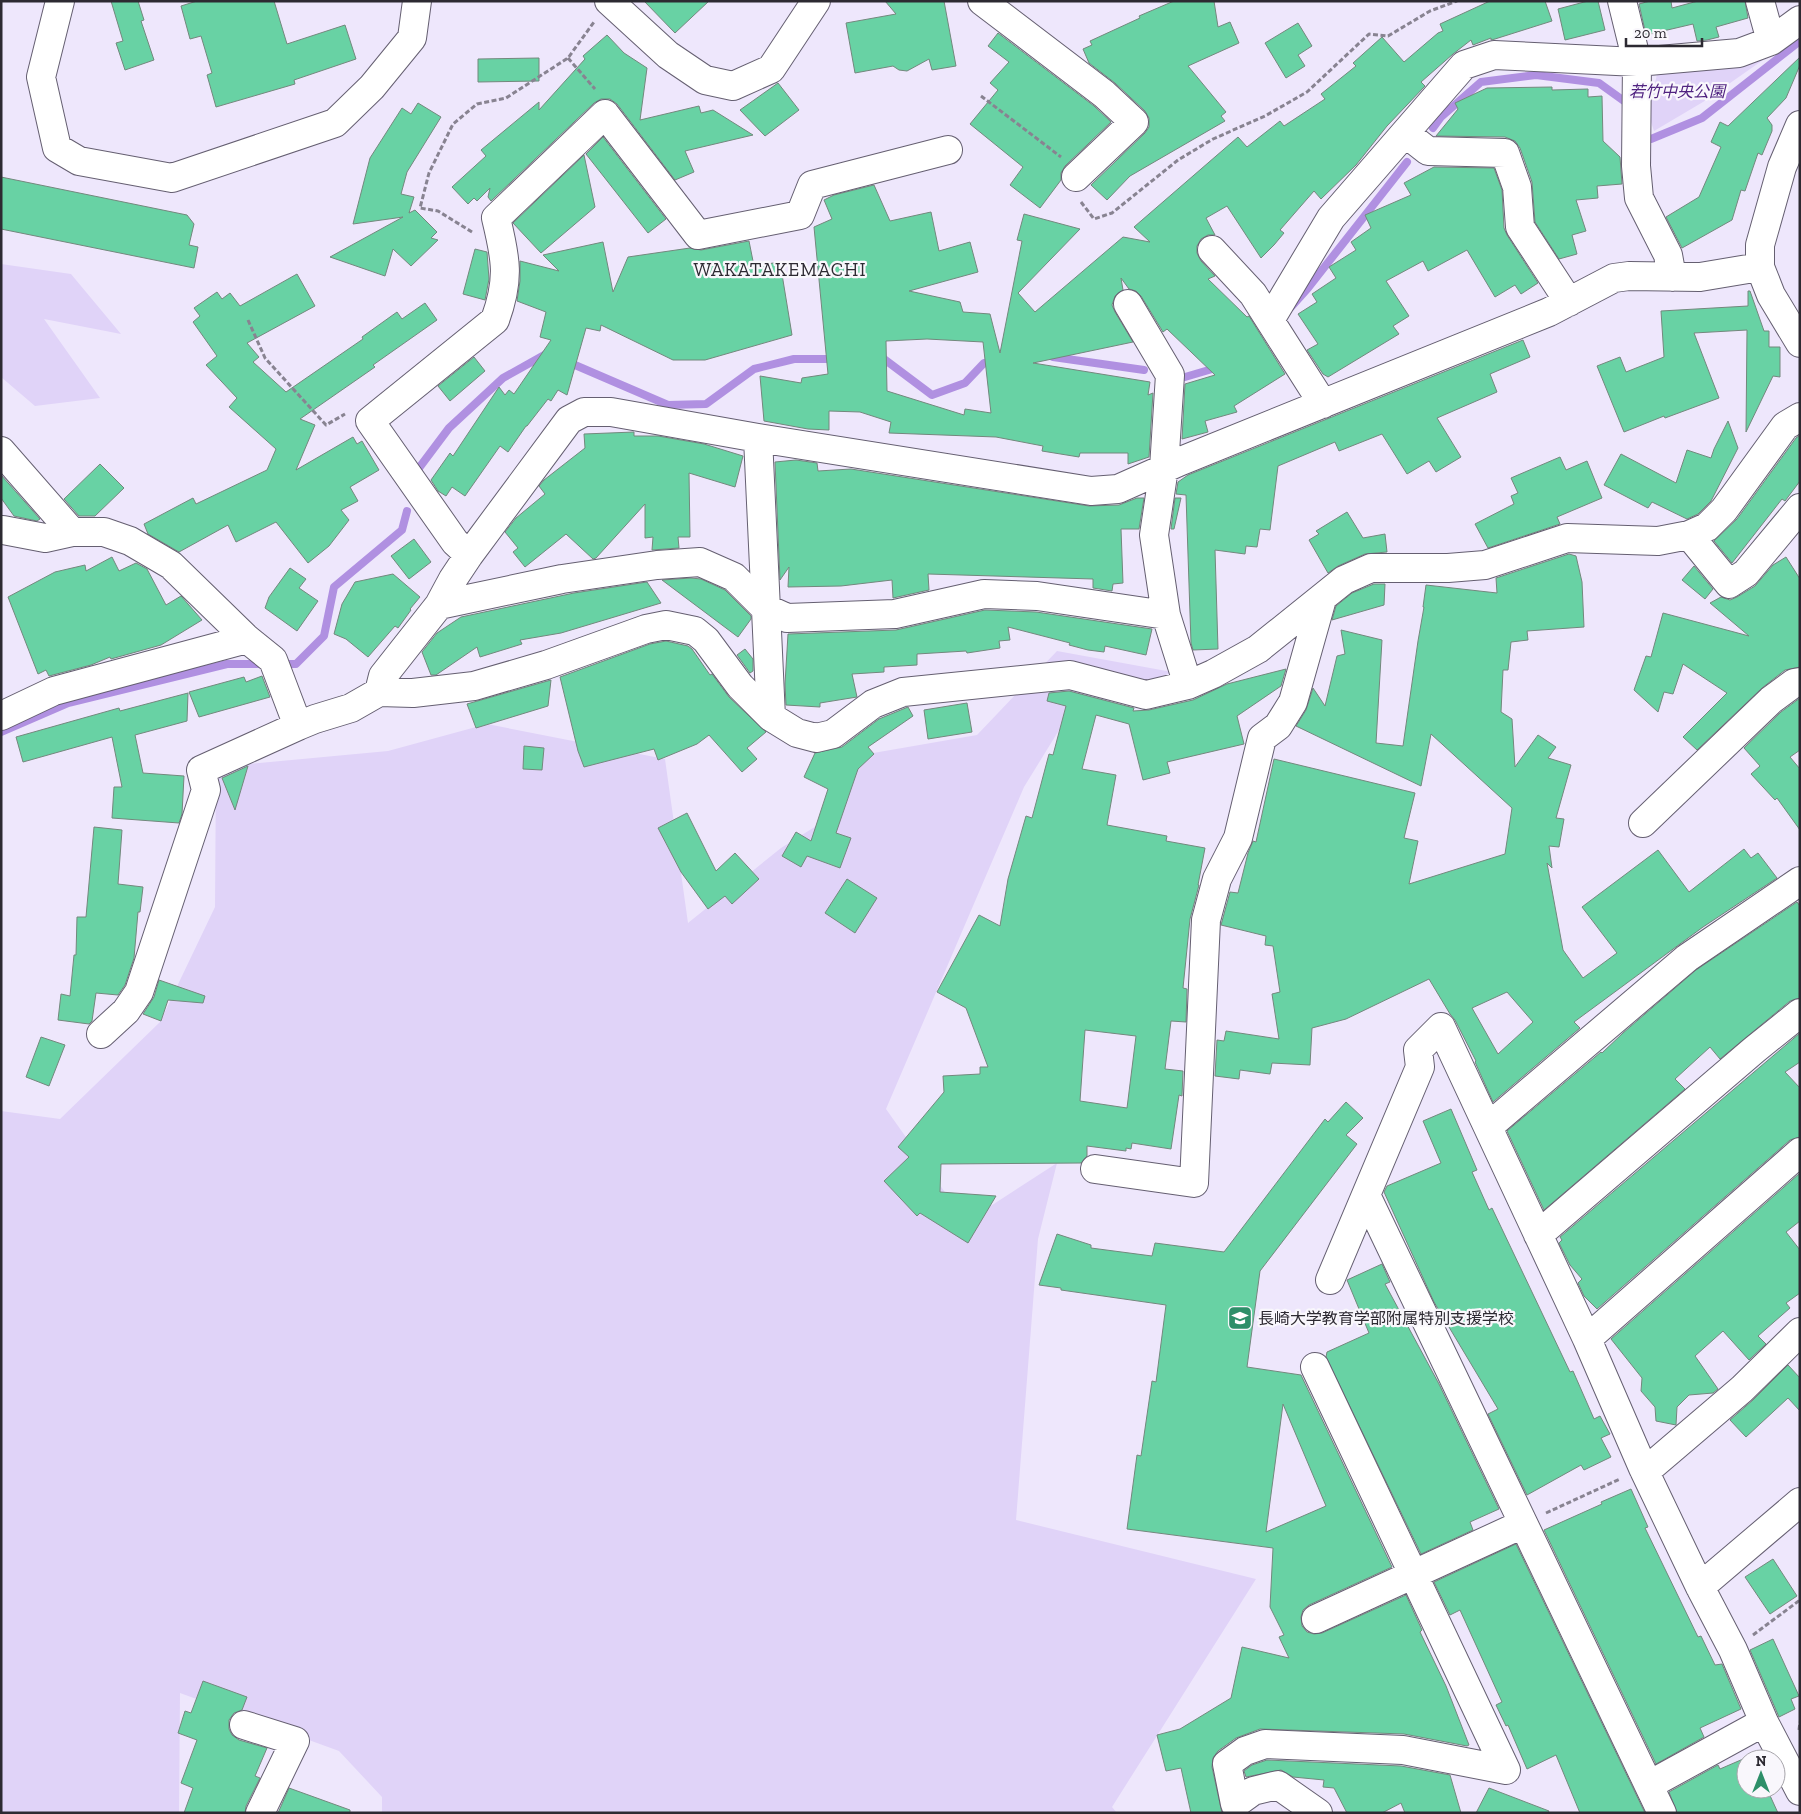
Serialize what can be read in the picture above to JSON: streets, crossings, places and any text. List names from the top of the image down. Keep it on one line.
{"districts":["WAKATAKEMACHI"],"parks":["若竹中央公園"],"places":{"school or university":["長崎大学教育学部附属特別支援学校"]},"scale_bar":"20 m","north":"top"}
